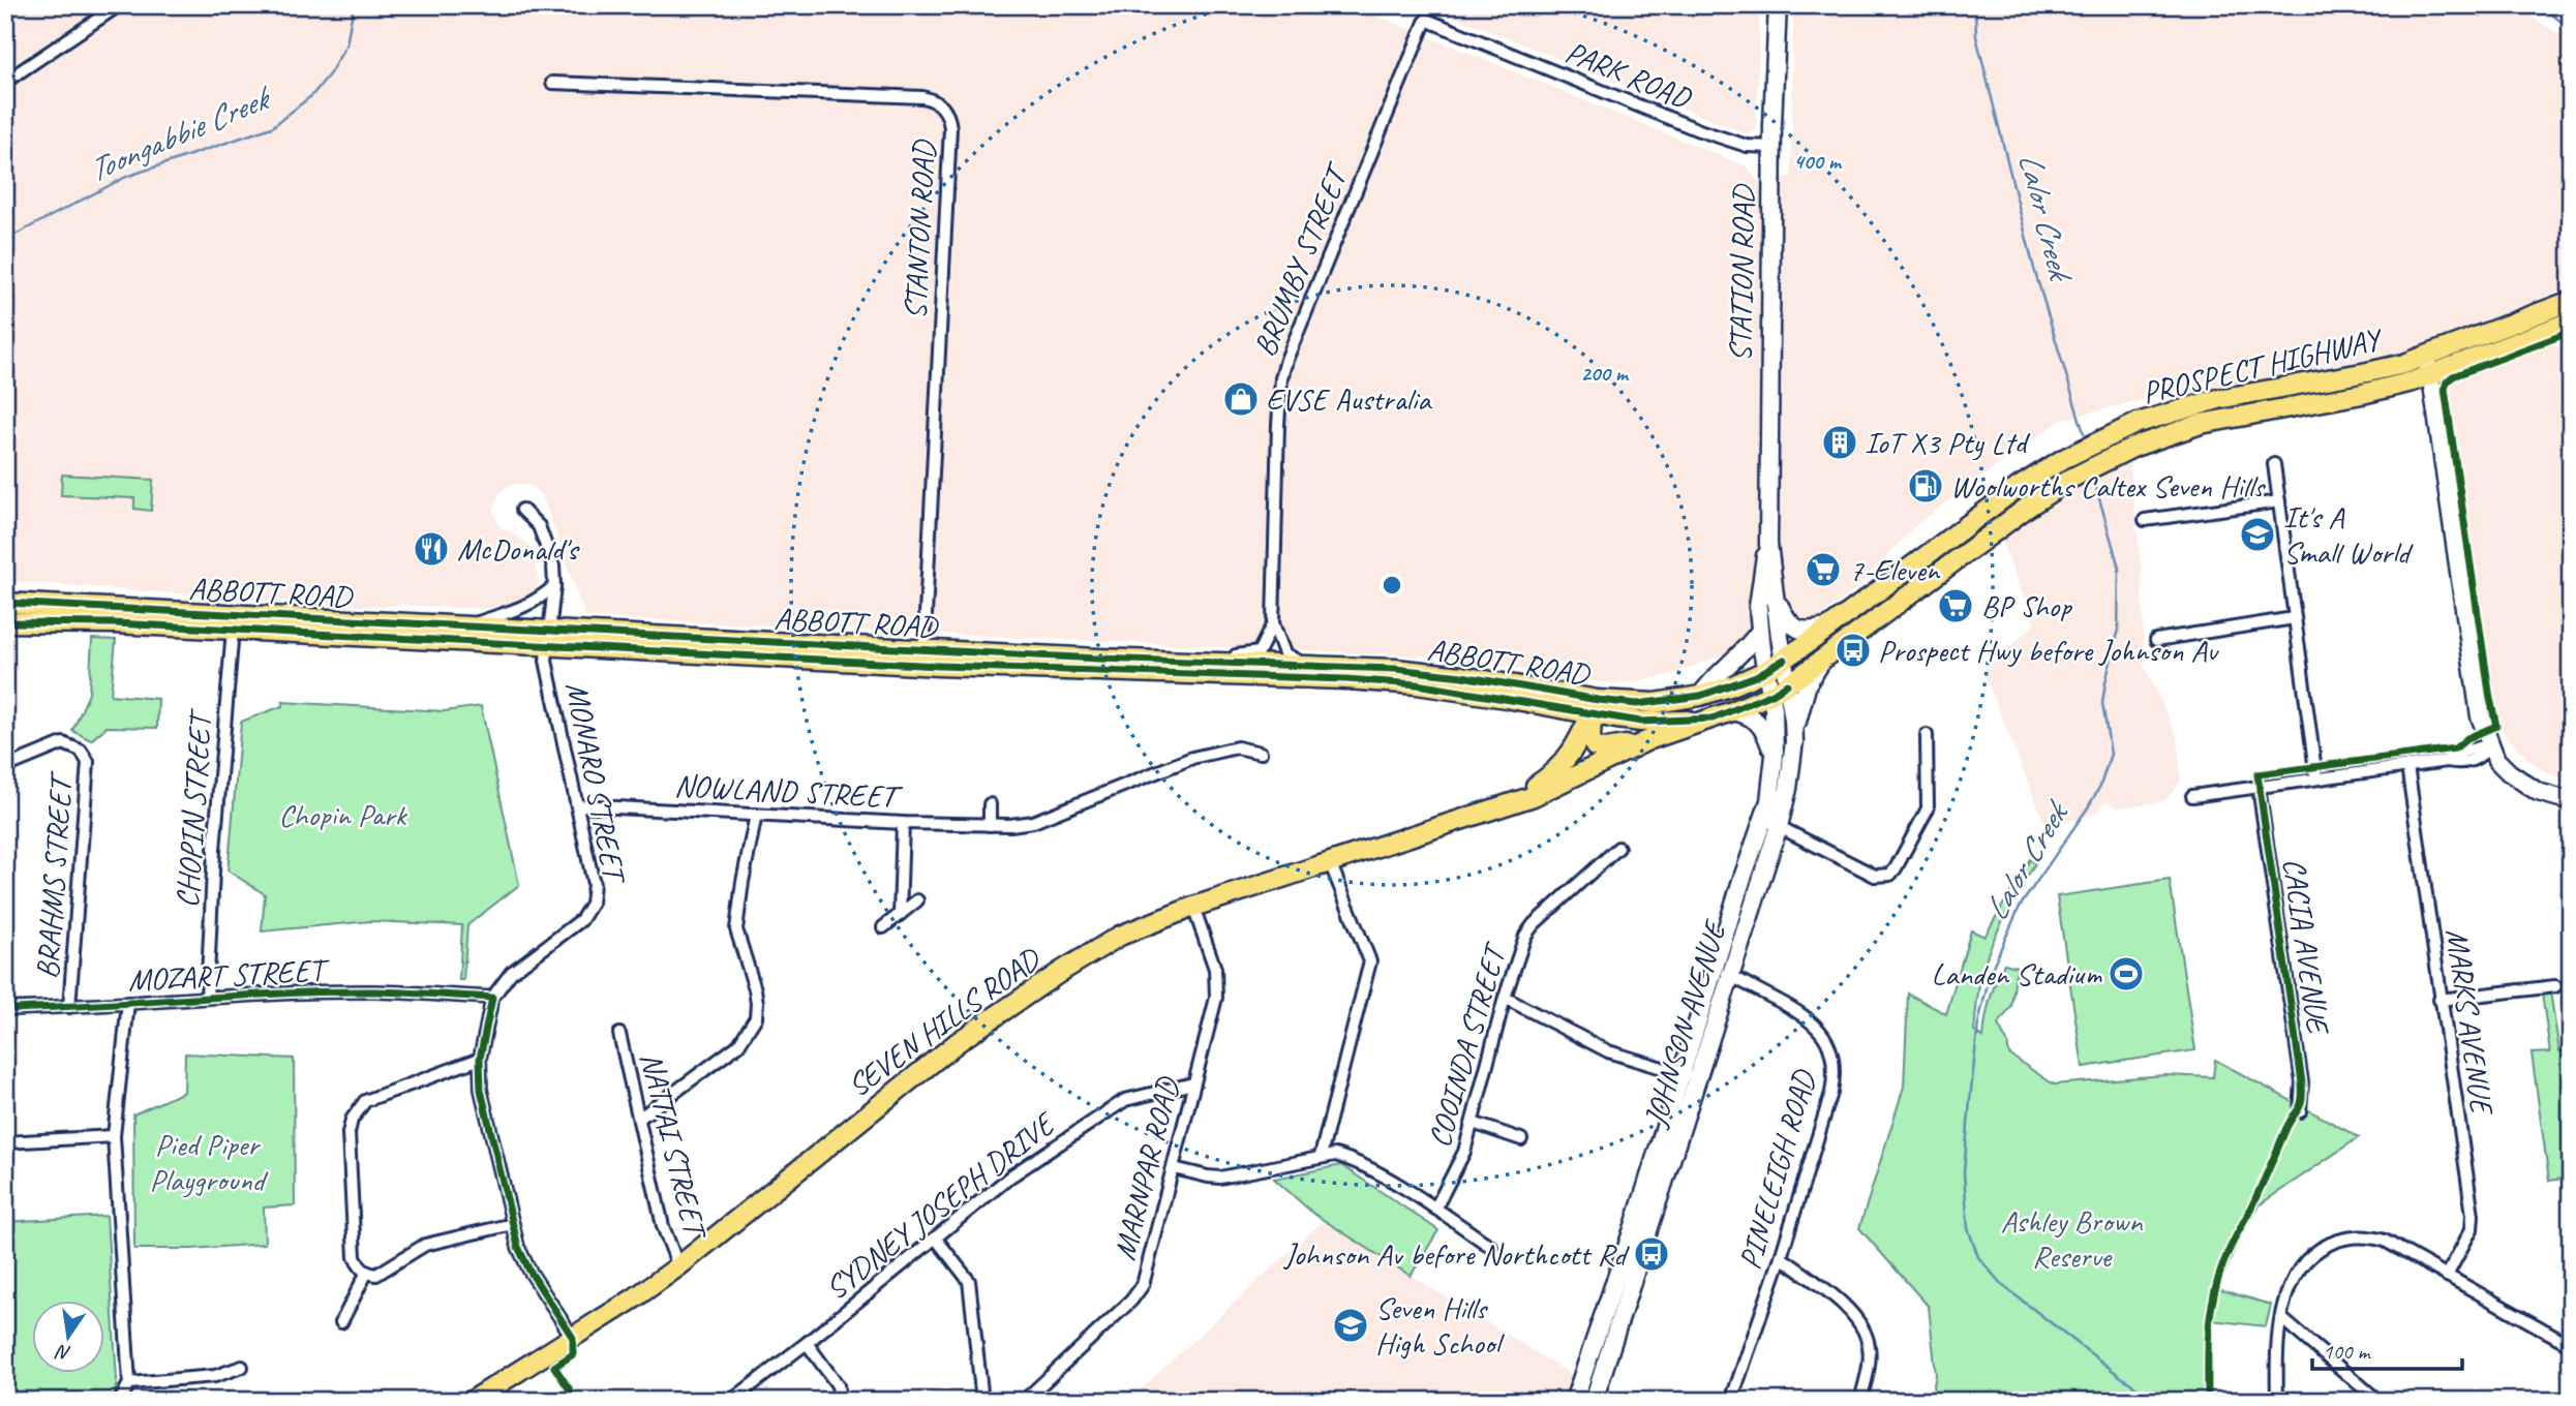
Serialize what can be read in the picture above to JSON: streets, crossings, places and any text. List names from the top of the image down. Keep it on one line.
{"streets":{"main road":["STATION ROAD","PROSPECT HIGHWAY","ABBOTT ROAD","SEVEN HILLS ROAD","JOHNSON AVENUE"],"street":["PARK ROAD","STANTON ROAD","BRUMBY STREET","MONARO STREET","NOWLAND STREET","CHOPIN STREET","BRAHMS STREET","CACIA AVENUE","MOZART STREET","MARKS AVENUE","COOINDA STREET","NATTAI STREET","MARNPAR ROAD","PINELEIGH ROAD","SYDNEY JOSEPH DRIVE"]},"crossings":[["PARK ROAD","BRUMBY STREET"],["PARK ROAD","STATION ROAD"],["STANTON ROAD","ABBOTT ROAD"],["BRUMBY STREET","ABBOTT ROAD"],["STATION ROAD","PROSPECT HIGHWAY"],["STATION ROAD","JOHNSON AVENUE"],["PROSPECT HIGHWAY","SEVEN HILLS ROAD"],["PROSPECT HIGHWAY","JOHNSON AVENUE"],["ABBOTT ROAD","MONARO STREET"],["ABBOTT ROAD","CHOPIN STREET"],["ABBOTT ROAD","SEVEN HILLS ROAD"],["MONARO STREET","NOWLAND STREET"],["MONARO STREET","MOZART STREET"],["MONARO STREET","SEVEN HILLS ROAD"],["CHOPIN STREET","MOZART STREET"],["BRAHMS STREET","MOZART STREET"],["SEVEN HILLS ROAD","JOHNSON AVENUE"],["SEVEN HILLS ROAD","NATTAI STREET"],["SEVEN HILLS ROAD","MARNPAR ROAD"],["JOHNSON AVENUE","PINELEIGH ROAD"],["MARNPAR ROAD","SYDNEY JOSEPH DRIVE"]],"water":["Toongabbie Creek","Lalor Creek"],"parks":["Chopin Park","Pied Piper Playground","Ashley Brown Reserve"],"places":{"shop":["EVSE Australia"],"building":["IoT X3 Pty Ltd"],"fuel station":["Woolworths Caltex Seven Hills"],"school or university":["It's A Small World","Seven Hills High School"],"restaurant":["McDonald's"],"supermarket":["7-Eleven","BP Shop"],"bus stop":["Prospect Hwy before Johnson Av","Johnson Av before Northcott Rd"],"sports":["Landen Stadium"]},"scale_bar":"100 m","north":"bottom","rings":["400 m","200 m"]}
